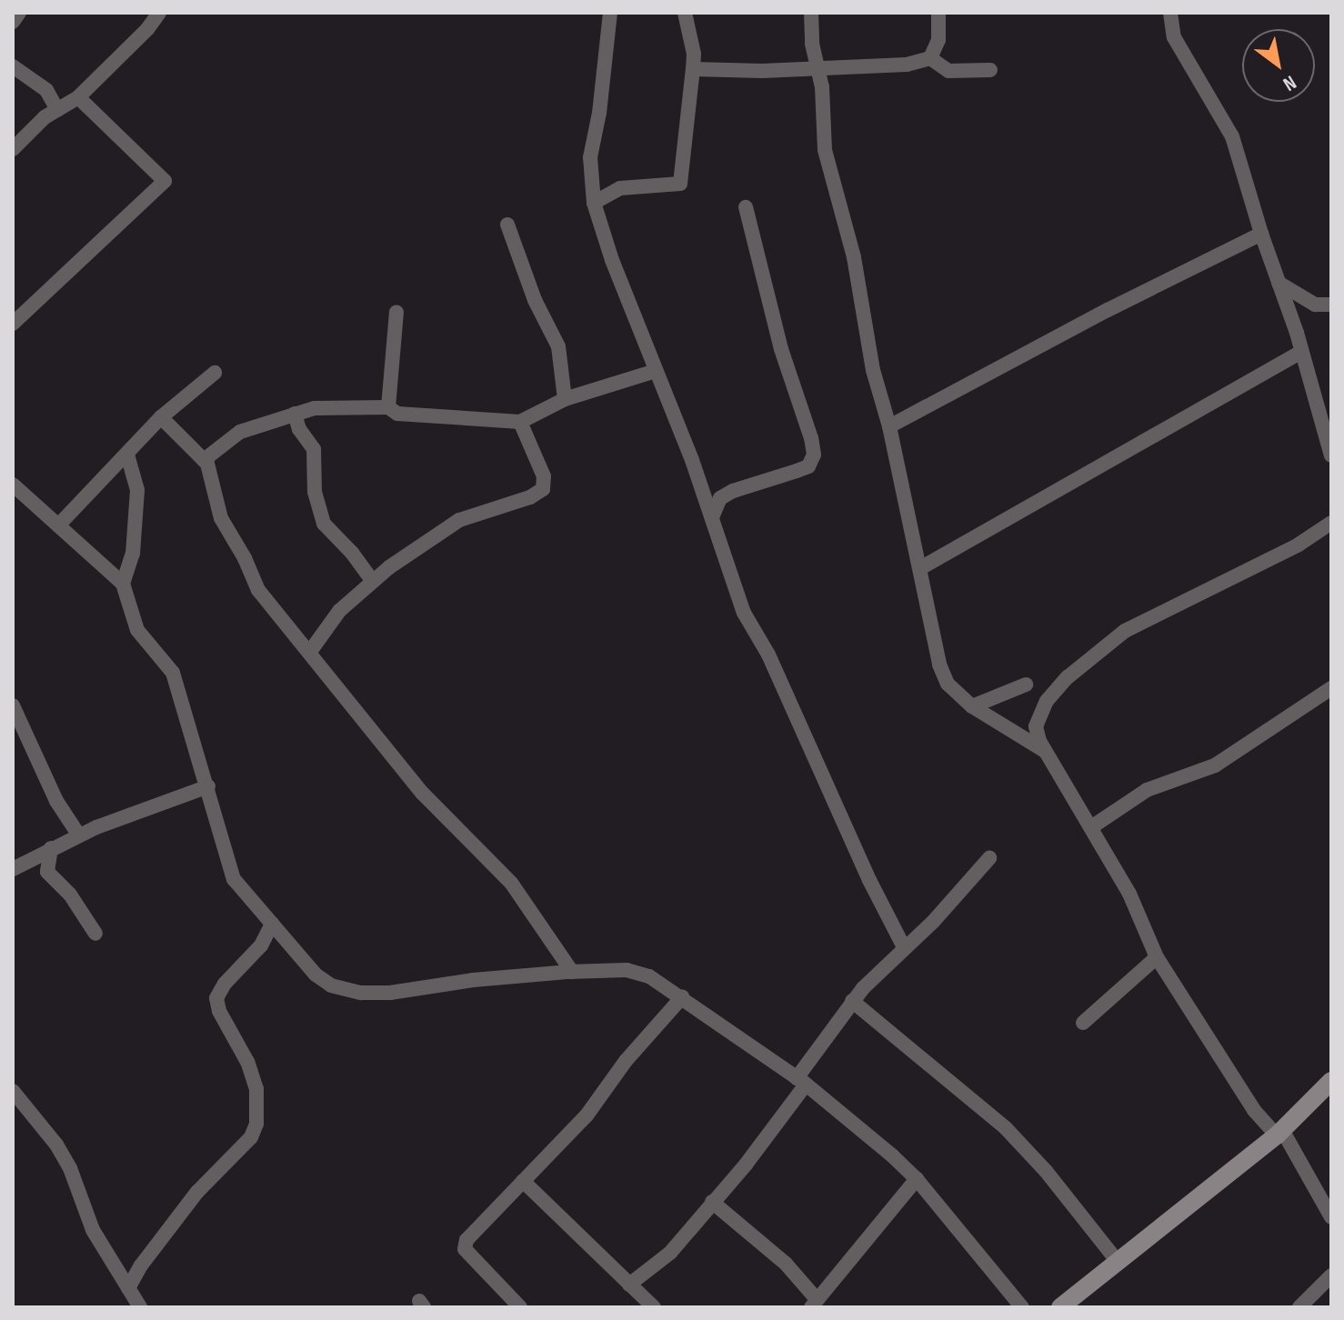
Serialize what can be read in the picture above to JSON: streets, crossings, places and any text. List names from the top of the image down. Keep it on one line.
{"north":"bottom right"}
